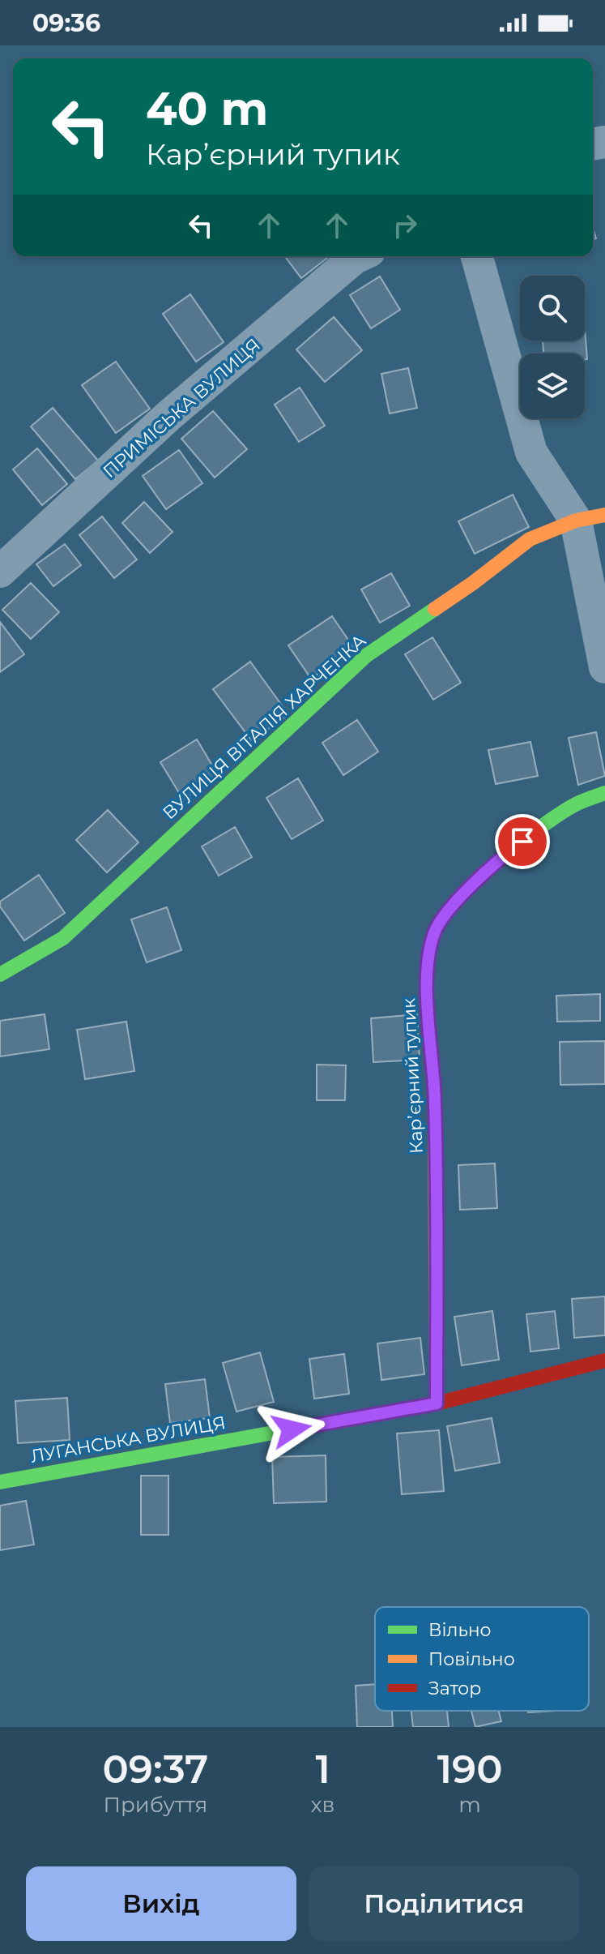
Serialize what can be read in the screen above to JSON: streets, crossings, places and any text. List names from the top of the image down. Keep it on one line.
{"streets":{"street":["ПРИМІСЬКА ВУЛИЦЯ","ВУЛИЦЯ ВІТАЛІЯ ХАРЧЕНКА","Карʼєрний тупик","ЛУГАНСЬКА ВУЛИЦЯ"]},"crossings":[["Карʼєрний тупик","ЛУГАНСЬКА ВУЛИЦЯ"]],"legend":["Вільно","Повільно","Затор"],"page":{"status":"09:36","turn":["40 m","Карʼєрний тупик"],"eta":["09:37","Прибуття","1","хв","190","m"],"buttons":["Вихід","Поділитися"]}}
